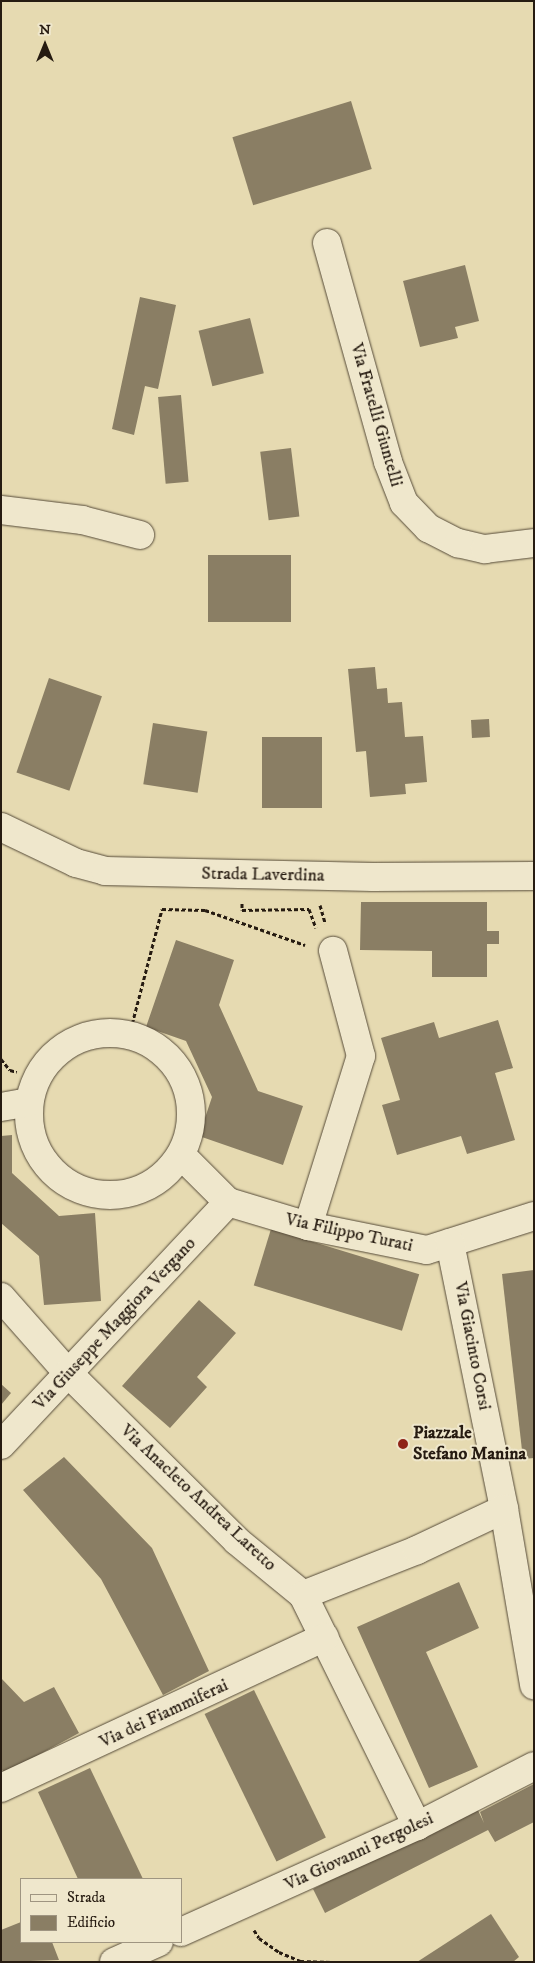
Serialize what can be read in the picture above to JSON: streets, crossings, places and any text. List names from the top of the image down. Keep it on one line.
{"streets":{"street":["Via Fratelli Giuntelli","Strada Laverdina","Via Filippo Turati","Via Giuseppe Maggiora Vergano","Via Giacinto Corsi","Via Anacleto Andrea Laretto","Via dei Fiammiferai","Via Giovanni Pergolesi"]},"crossings":[["Via Filippo Turati","Via Giuseppe Maggiora Vergano"],["Via Filippo Turati","Via Giacinto Corsi"],["Via Giuseppe Maggiora Vergano","Via Anacleto Andrea Laretto"],["Via Anacleto Andrea Laretto","Via dei Fiammiferai"],["Via Anacleto Andrea Laretto","Via Giovanni Pergolesi"]],"places":["Piazzale Stefano Manina"],"legend":["Strada","Edificio"],"north":"top"}
